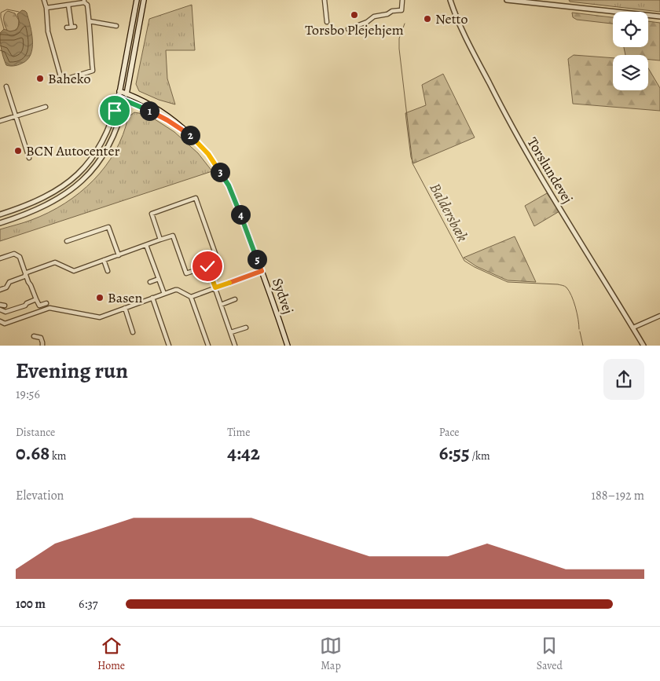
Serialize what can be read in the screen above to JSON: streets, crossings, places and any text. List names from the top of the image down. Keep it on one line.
{"streets":{"main road":["Sydvej"],"street":["Torslundevej"]},"water":["Baldersbæk"],"places":["Torsbo Plejehjem","Netto","Baheko","BCN Autocenter","Basen"],"page":{"pins":["1","2","3","4","5"],"heading":["Evening run","19:56"],"stats":[["Distance","0.68 km"],["Time","4:42"],["Pace","6:55 /km"]],"chart":["Elevation","188–192 m"],"list":[{"name":"100 m","note":"6:37"}],"tabs":["Home","Map","Saved"]}}
